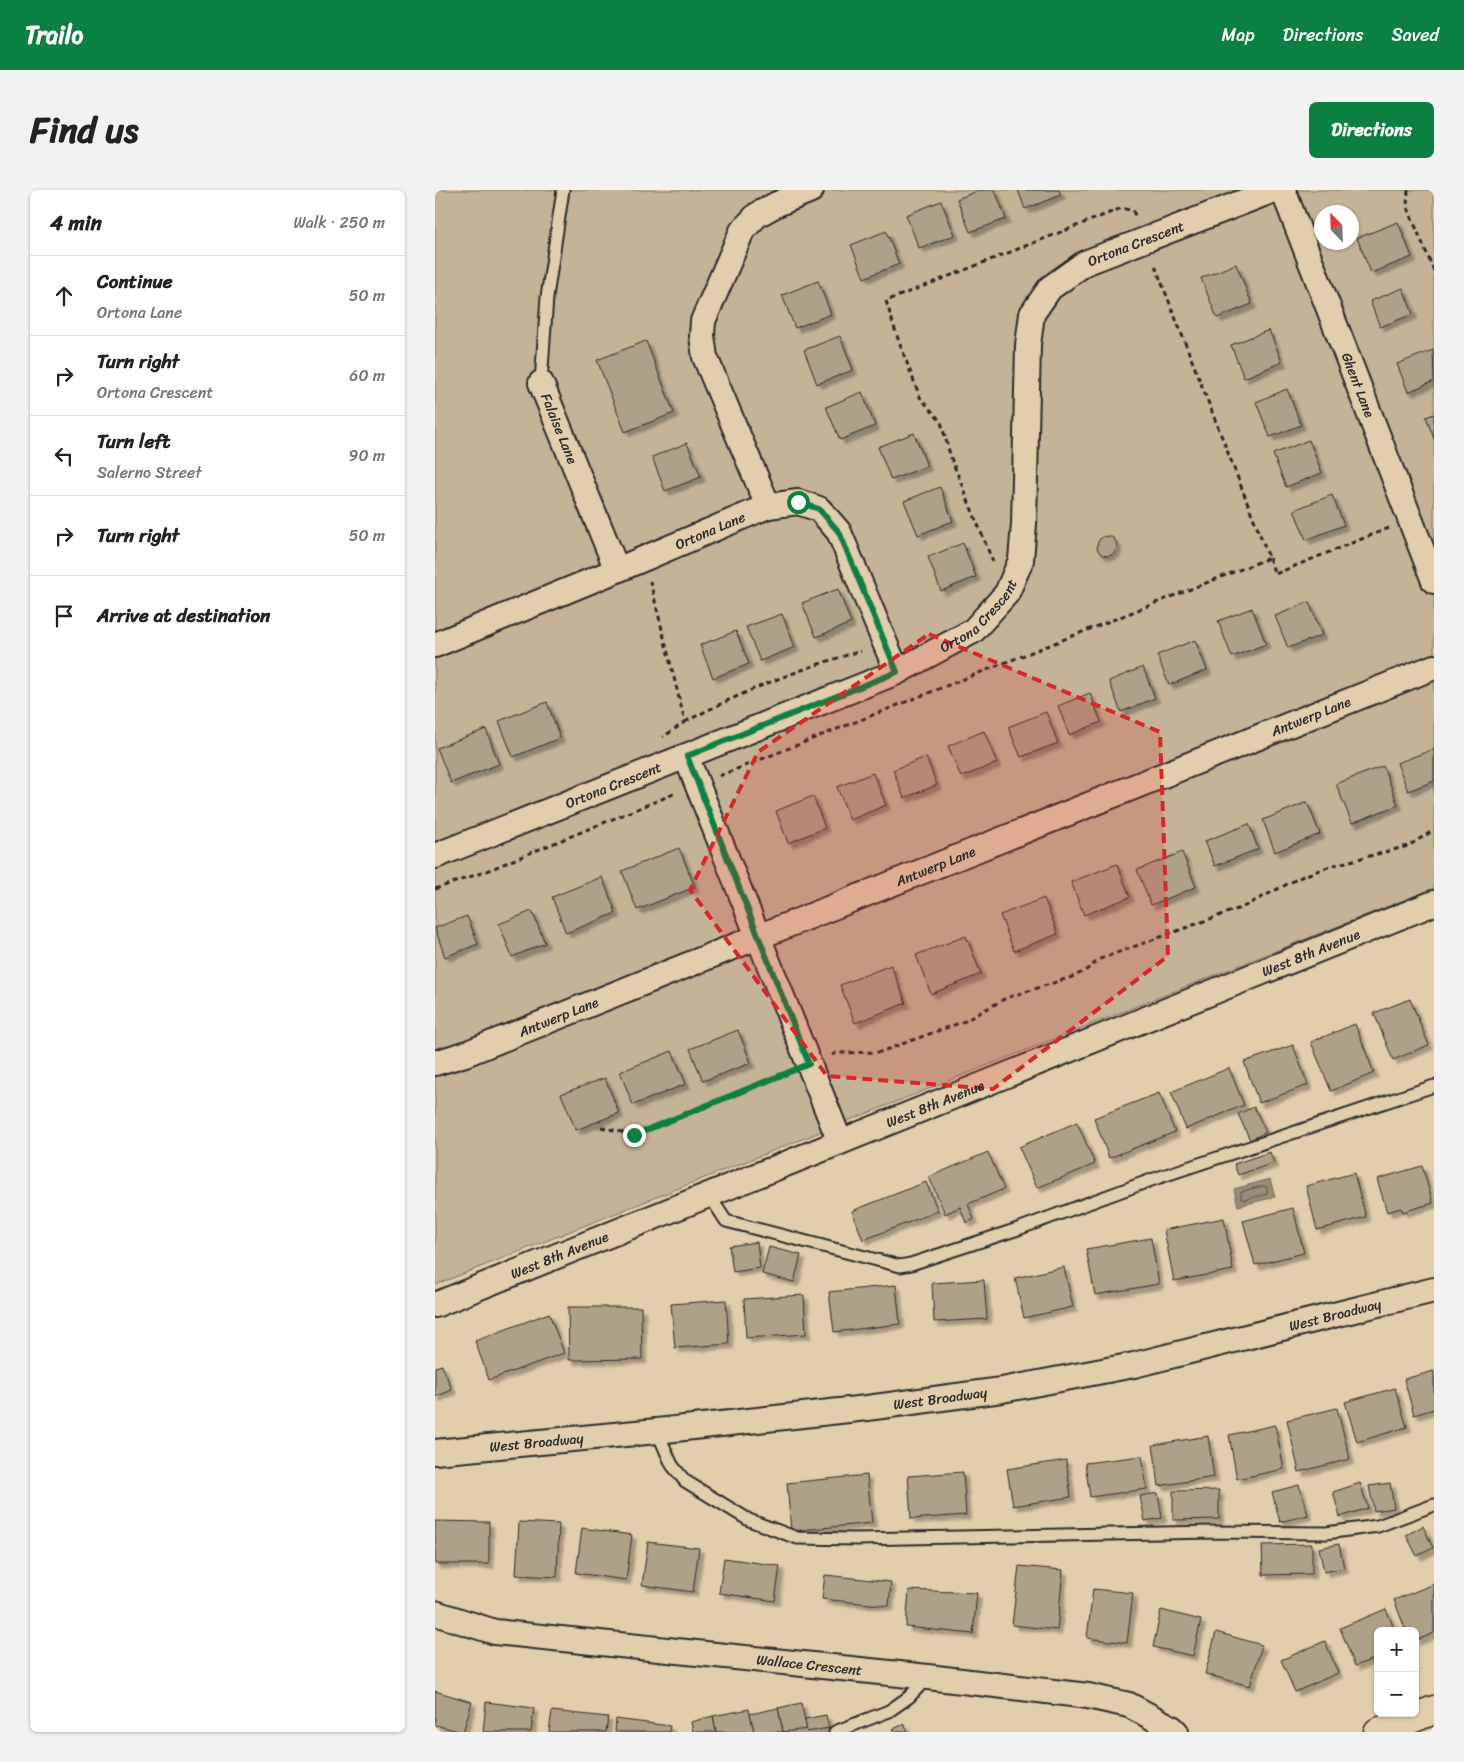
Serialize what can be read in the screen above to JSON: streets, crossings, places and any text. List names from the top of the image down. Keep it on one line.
{"streets":{"street":["Ortona Crescent","Ghent Lane","Falaise Lane","Ortona Lane","Antwerp Lane","West 8th Avenue","West Broadway","Wallace Crescent"]},"crossings":[["Ortona Crescent","Ortona Lane"],["Falaise Lane","Ortona Lane"]],"north":"top left","page":{"header":"Trailo","nav":["Map","Directions","Saved"],"title":"Find us","buttons":"Directions","heading":["4 min","Walk · 250 m"],"list":[["Continue","Ortona Lane","50 m"],["Turn right","Ortona Crescent","60 m"],["Turn left","Salerno Street","90 m"],["Turn right","50 m"],"Arrive at destination"],"map_buttons":["+","−"]}}
